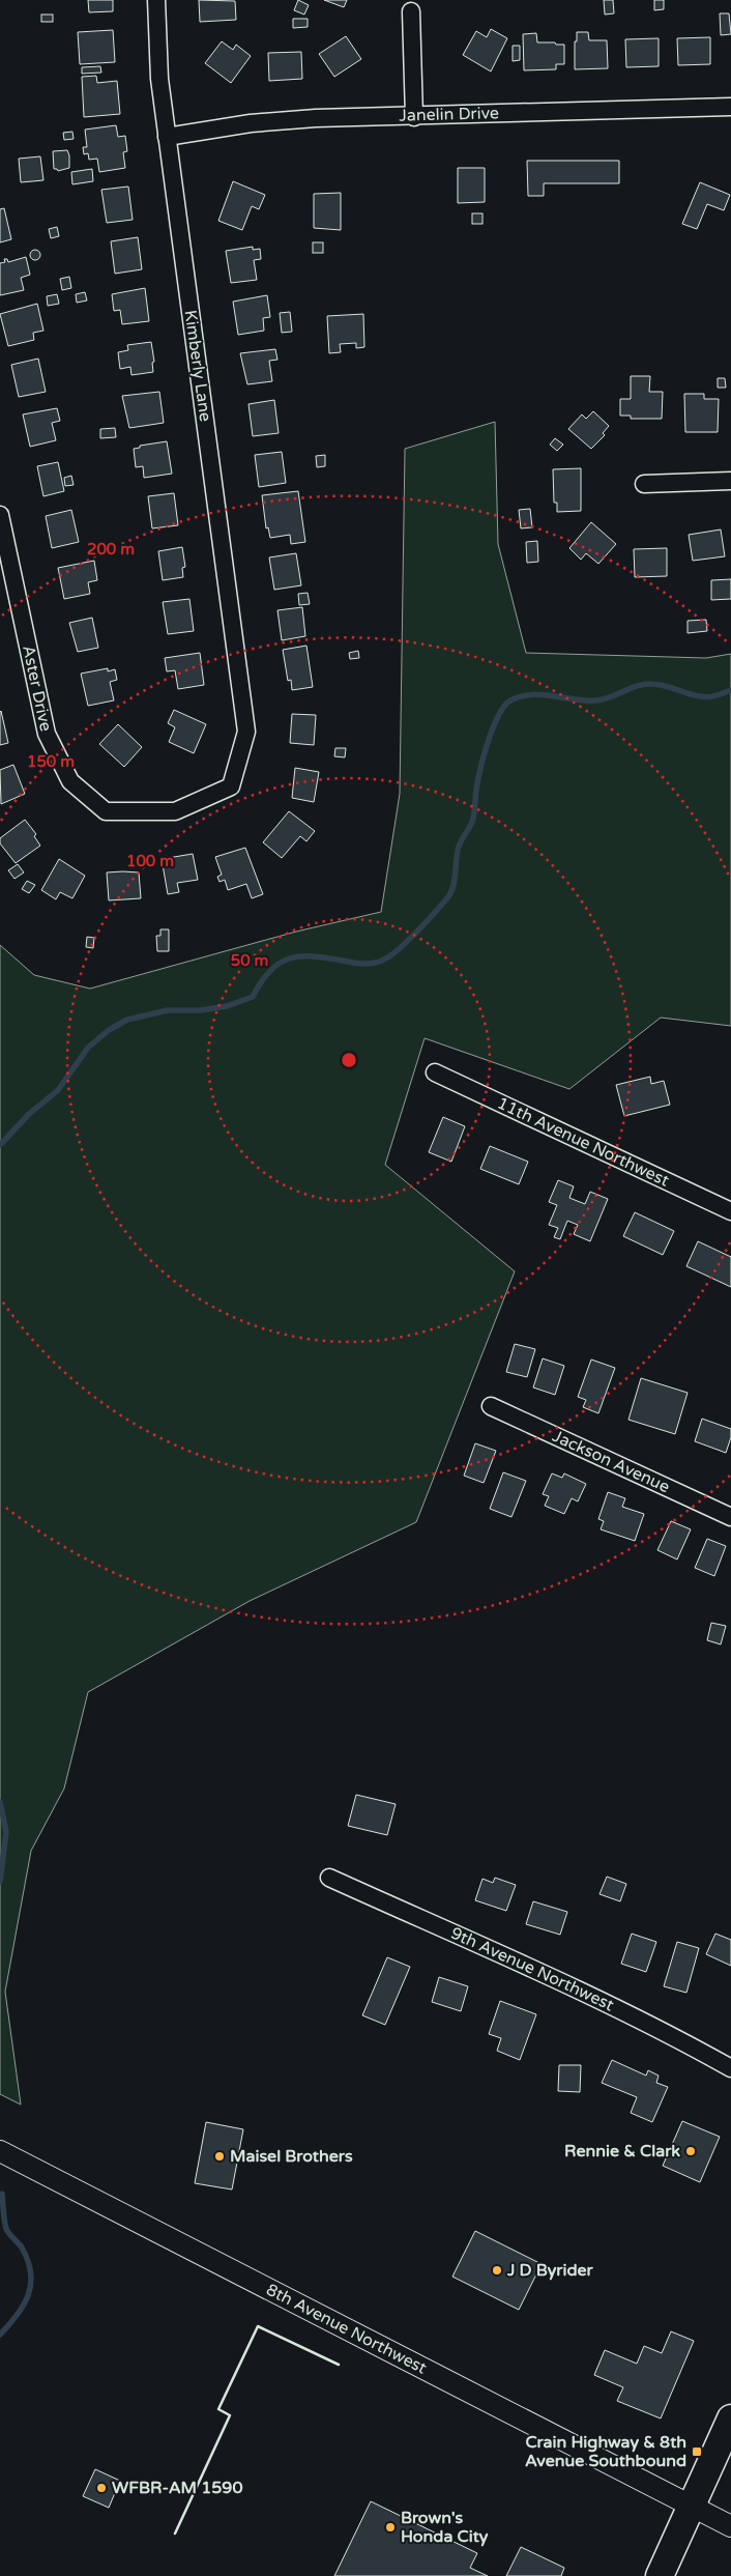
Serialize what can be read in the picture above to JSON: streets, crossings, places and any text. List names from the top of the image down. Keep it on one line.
{"streets":{"street":["Janelin Drive","Kimberly Lane","Aster Drive","11th Avenue Northwest","Jackson Avenue","9th Avenue Northwest","8th Avenue Northwest"]},"crossings":[["Janelin Drive","Kimberly Lane"],["Kimberly Lane","Aster Drive"]],"places":{"other":["Rennie & Clark","Maisel Brothers","J D Byrider","WFBR-AM 1590","Brown's Honda City"],"transit":["Crain Highway & 8th Avenue Southbound"]},"rings":["200 m","150 m","100 m","50 m"]}
